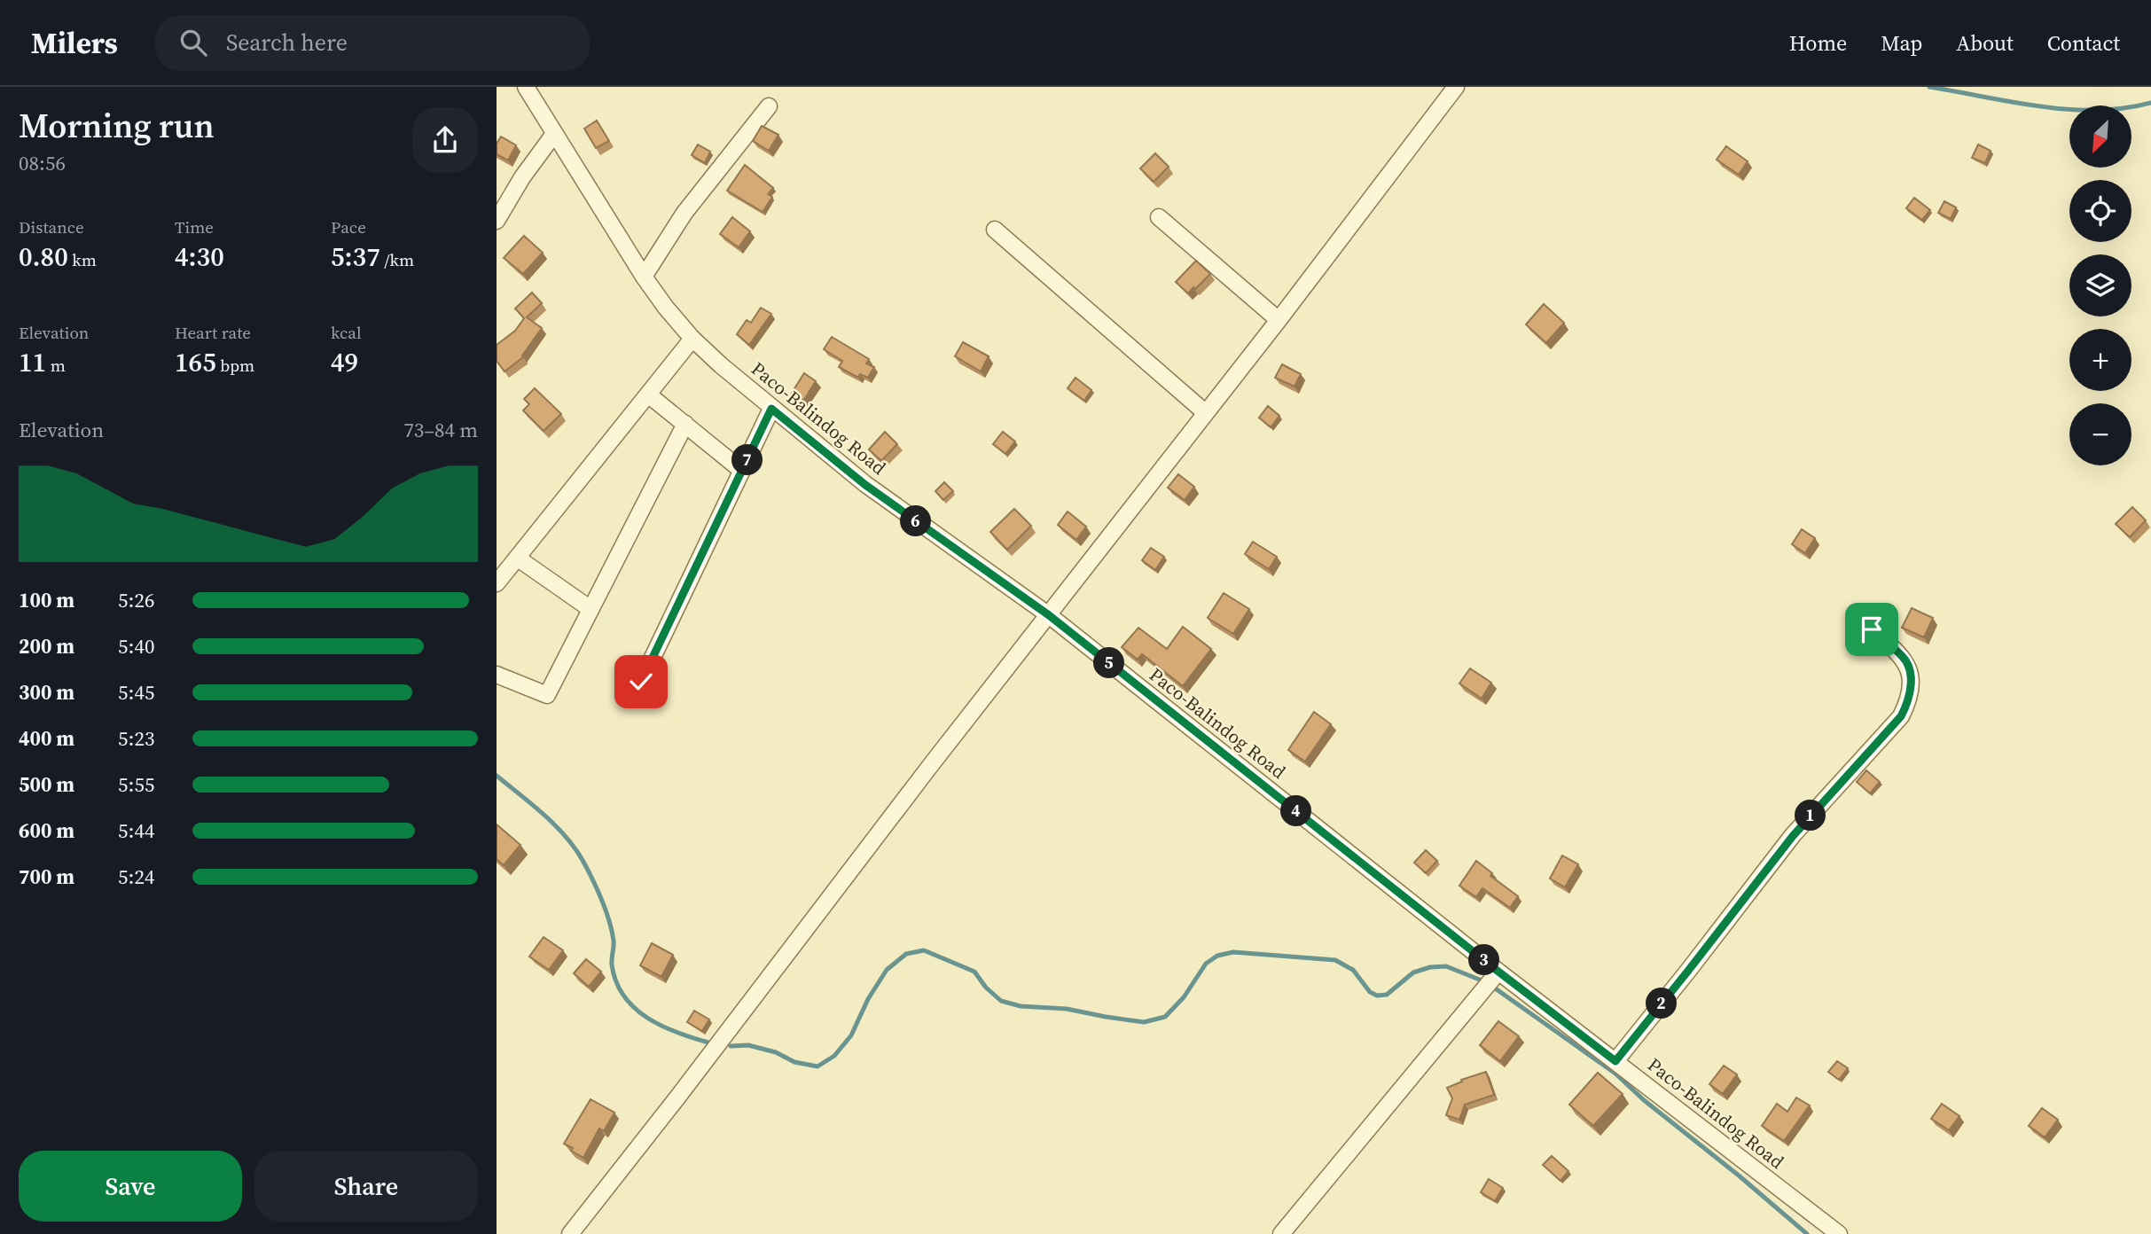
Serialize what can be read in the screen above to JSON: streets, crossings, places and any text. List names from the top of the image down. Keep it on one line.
{"streets":{"street":["Paco-Balindog Road"]},"north":"bottom left","page":{"header":"Milers","search":"Search here","nav":["Home","Map","About","Contact"],"heading":["Morning run","08:56"],"map_buttons":["+","−"],"stats":[["Distance","0.80 km"],["Time","4:30"],["Pace","5:37 /km"],["Elevation","11 m"],["Heart rate","165 bpm"],["kcal","49"]],"chart":["Elevation","73–84 m"],"pins":["7","6","5","4","1","3","2"],"list":[{"name":"100 m","note":"5:26"},{"name":"200 m","note":"5:40"},{"name":"300 m","note":"5:45"},{"name":"400 m","note":"5:23"},{"name":"500 m","note":"5:55"},{"name":"600 m","note":"5:44"},{"name":"700 m","note":"5:24"}],"buttons":["Save","Share"]}}
